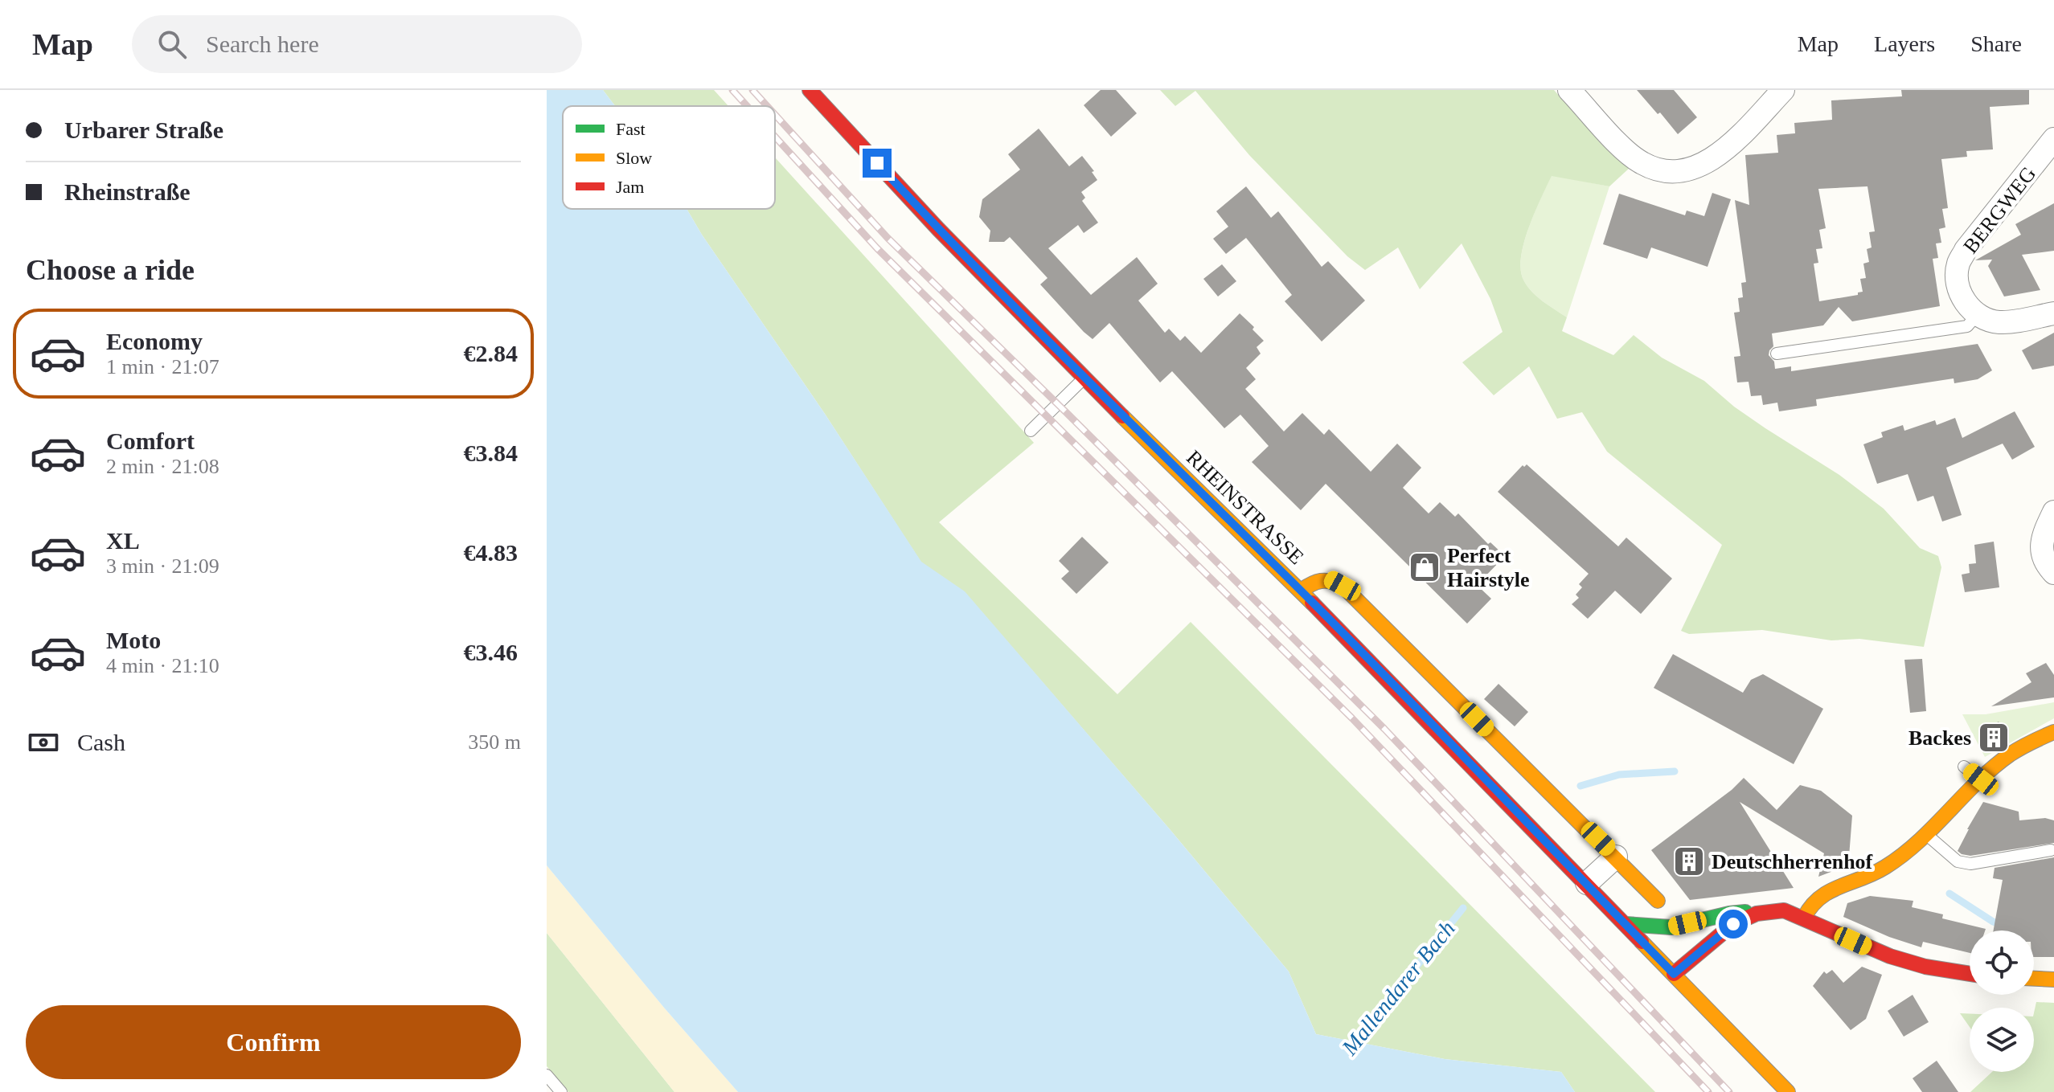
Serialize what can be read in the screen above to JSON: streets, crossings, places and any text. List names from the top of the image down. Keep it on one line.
{"streets":{"main road":["RHEINSTRASSE"],"street":["BERGWEG"]},"water":["Mallendarer Bach"],"places":{"shop":["Perfect Hairstyle"],"building":["Backes","Deutschherrenhof"]},"legend":["Fast","Slow","Jam"],"page":{"header":"Map","search":"Search here","nav":["Map","Layers","Share"],"banner":["Urbarer Straße","Rheinstraße"],"heading":"Choose a ride","list":[{"name":"Economy","note":"1 min · 21:07","value":"€2.84"},{"name":"Comfort","note":"2 min · 21:08","value":"€3.84"},{"name":"XL","note":"3 min · 21:09","value":"€4.83"},{"name":"Moto","note":"4 min · 21:10","value":"€3.46"}],"pay":["Cash","350 m"],"buttons":"Confirm"}}
